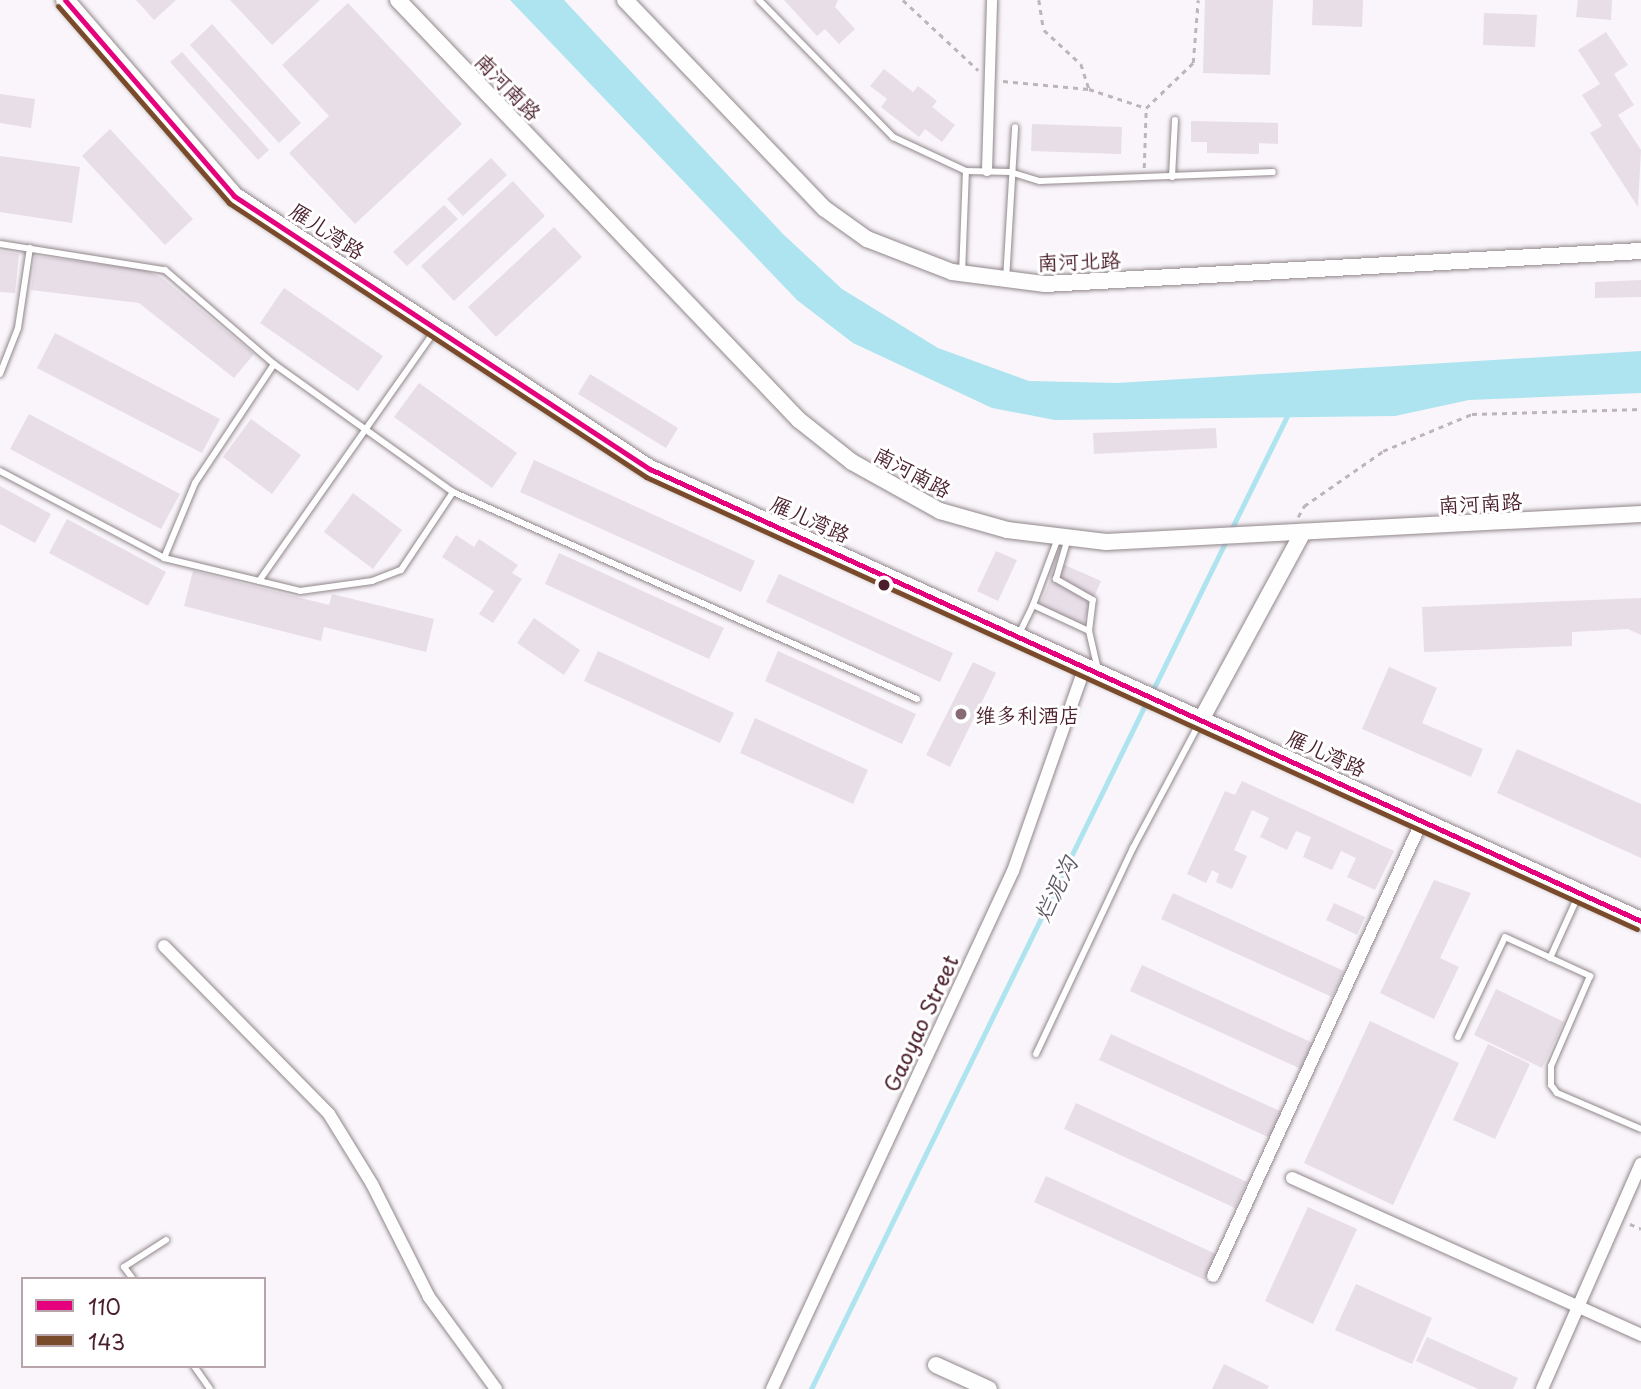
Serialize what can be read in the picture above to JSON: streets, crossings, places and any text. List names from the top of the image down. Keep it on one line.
{"streets":{"main road":["雁儿湾路"],"street":["南河南路","南河北路","Gaoyao Street"]},"crossings":[["雁儿湾路","Gaoyao Street"]],"water":["烂泥沟"],"places":["维多利酒店"],"lines":["transit line 110","transit line 143"],"legend":["110","143"]}
